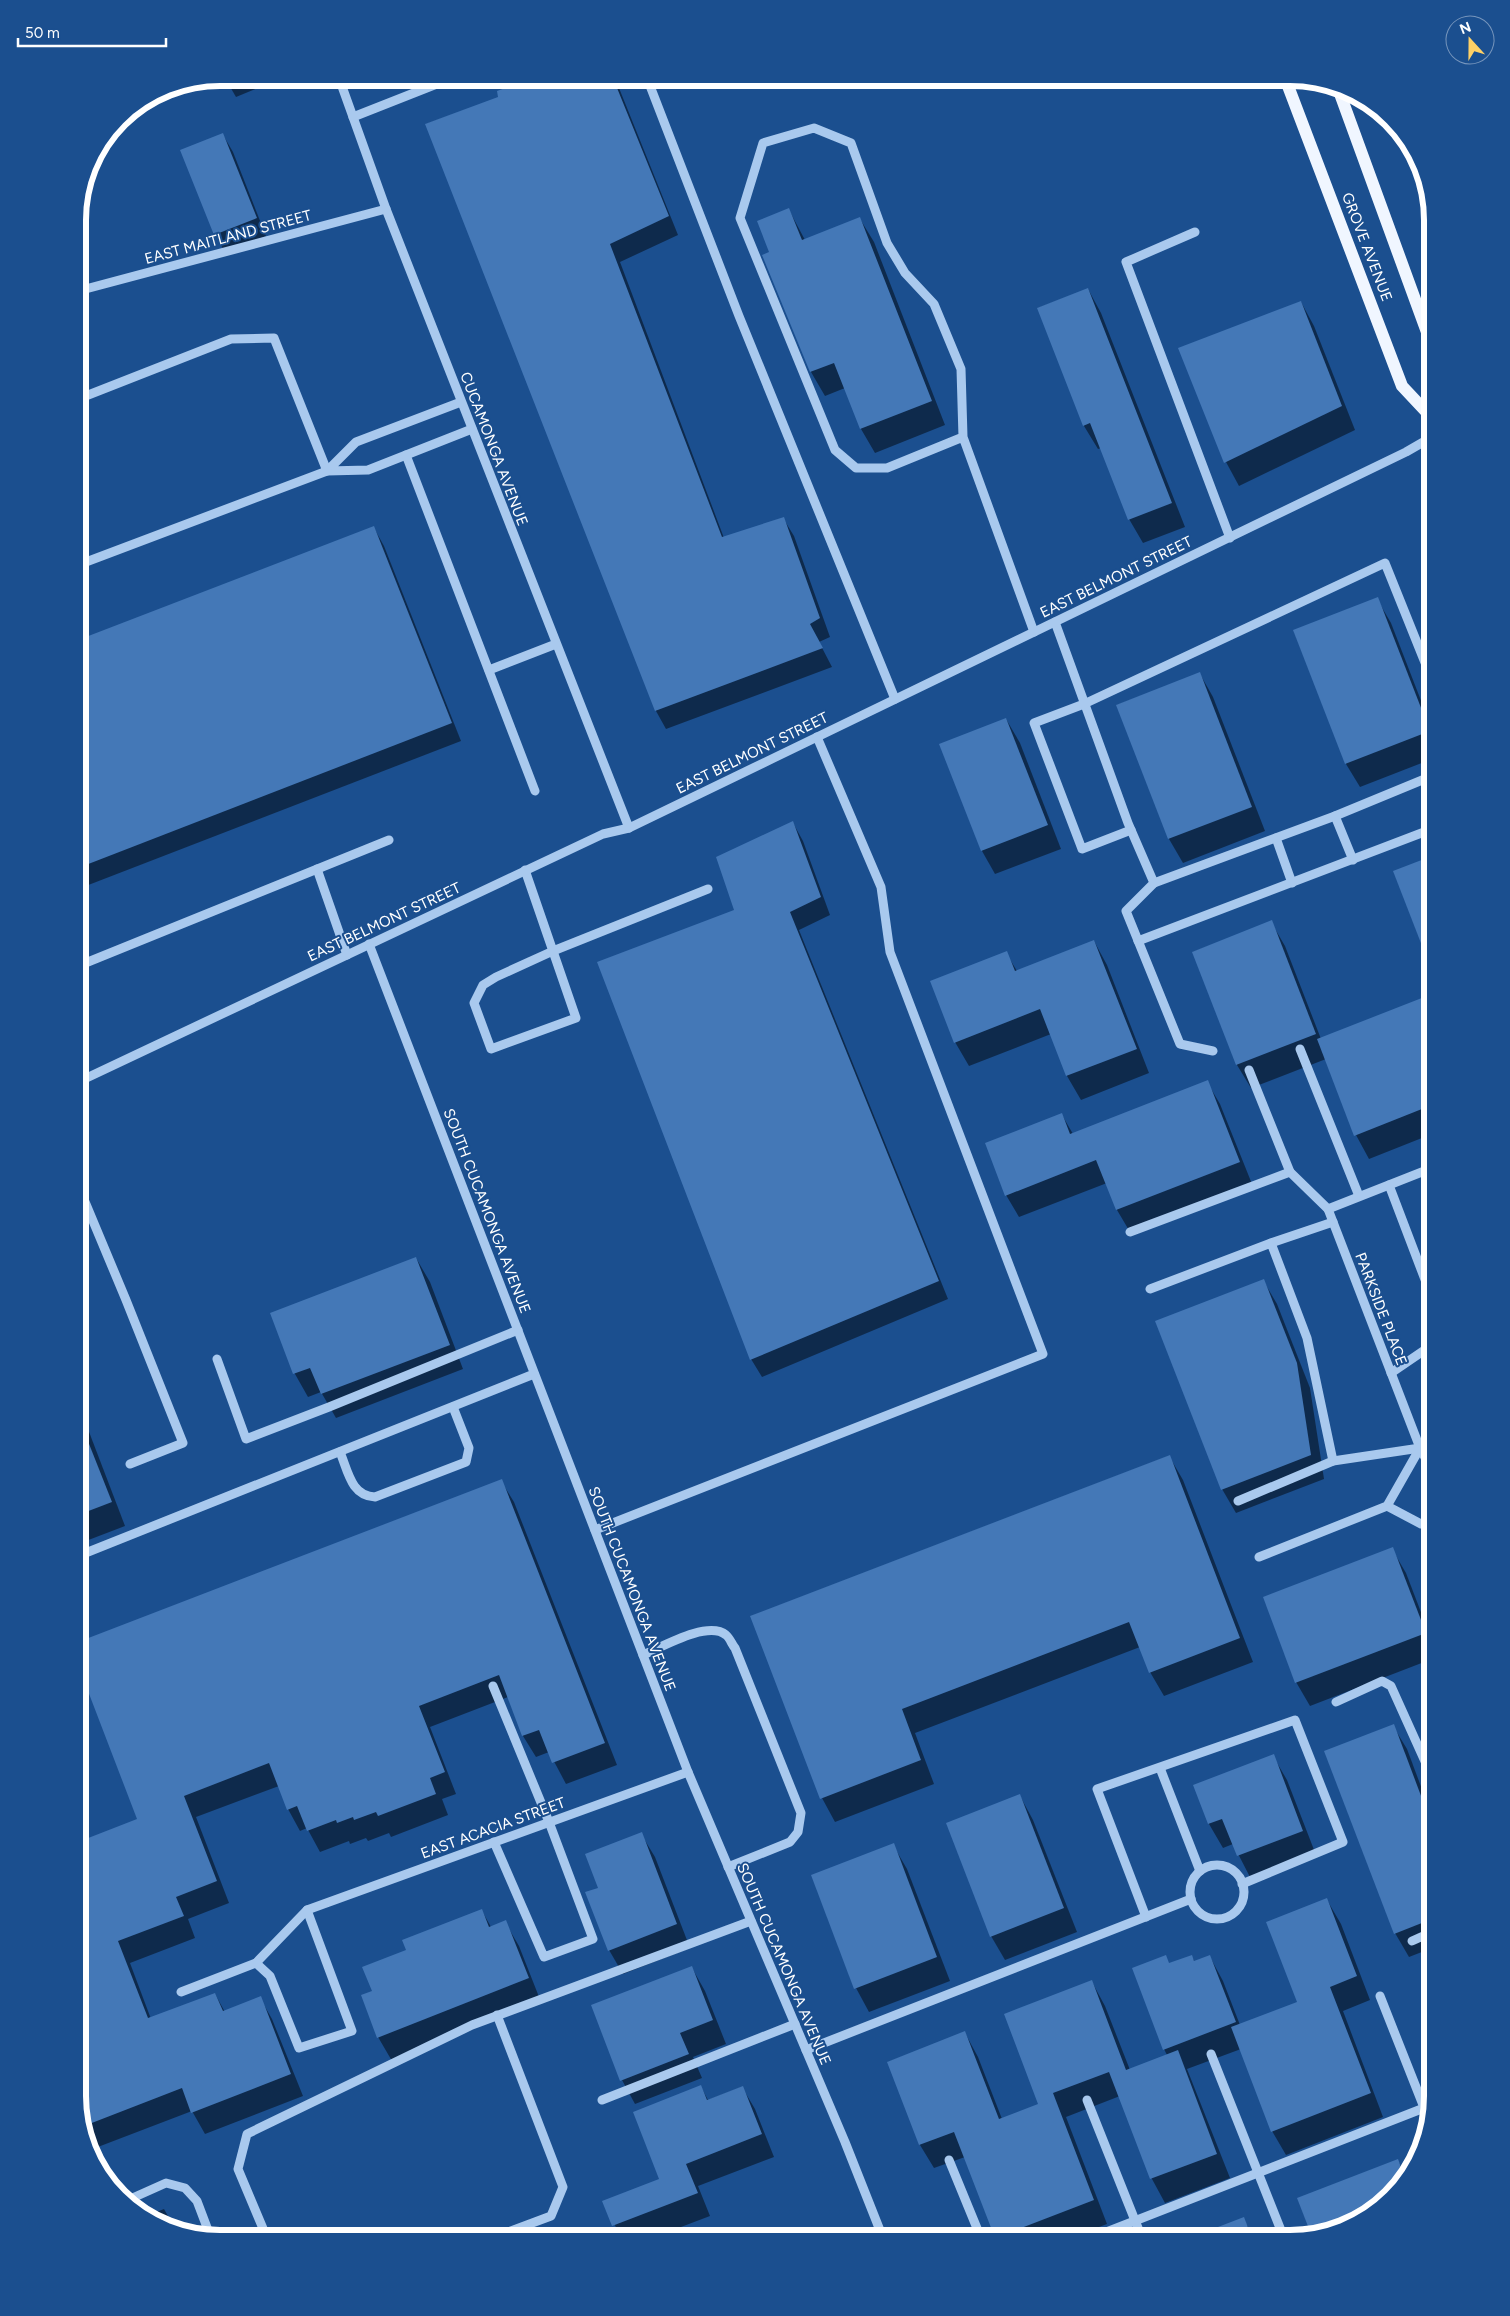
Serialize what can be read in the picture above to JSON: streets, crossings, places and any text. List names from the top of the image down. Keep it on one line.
{"streets":{"main road":["GROVE AVENUE"],"street":["EAST MAITLAND STREET","CUCAMONGA AVENUE","EAST BELMONT STREET","SOUTH CUCAMONGA AVENUE","PARKSIDE PLACE","EAST ACACIA STREET"]},"crossings":[["EAST MAITLAND STREET","CUCAMONGA AVENUE"],["CUCAMONGA AVENUE","EAST BELMONT STREET"],["EAST BELMONT STREET","SOUTH CUCAMONGA AVENUE"],["SOUTH CUCAMONGA AVENUE","EAST ACACIA STREET"]],"scale_bar":"50 m","north":"top"}
